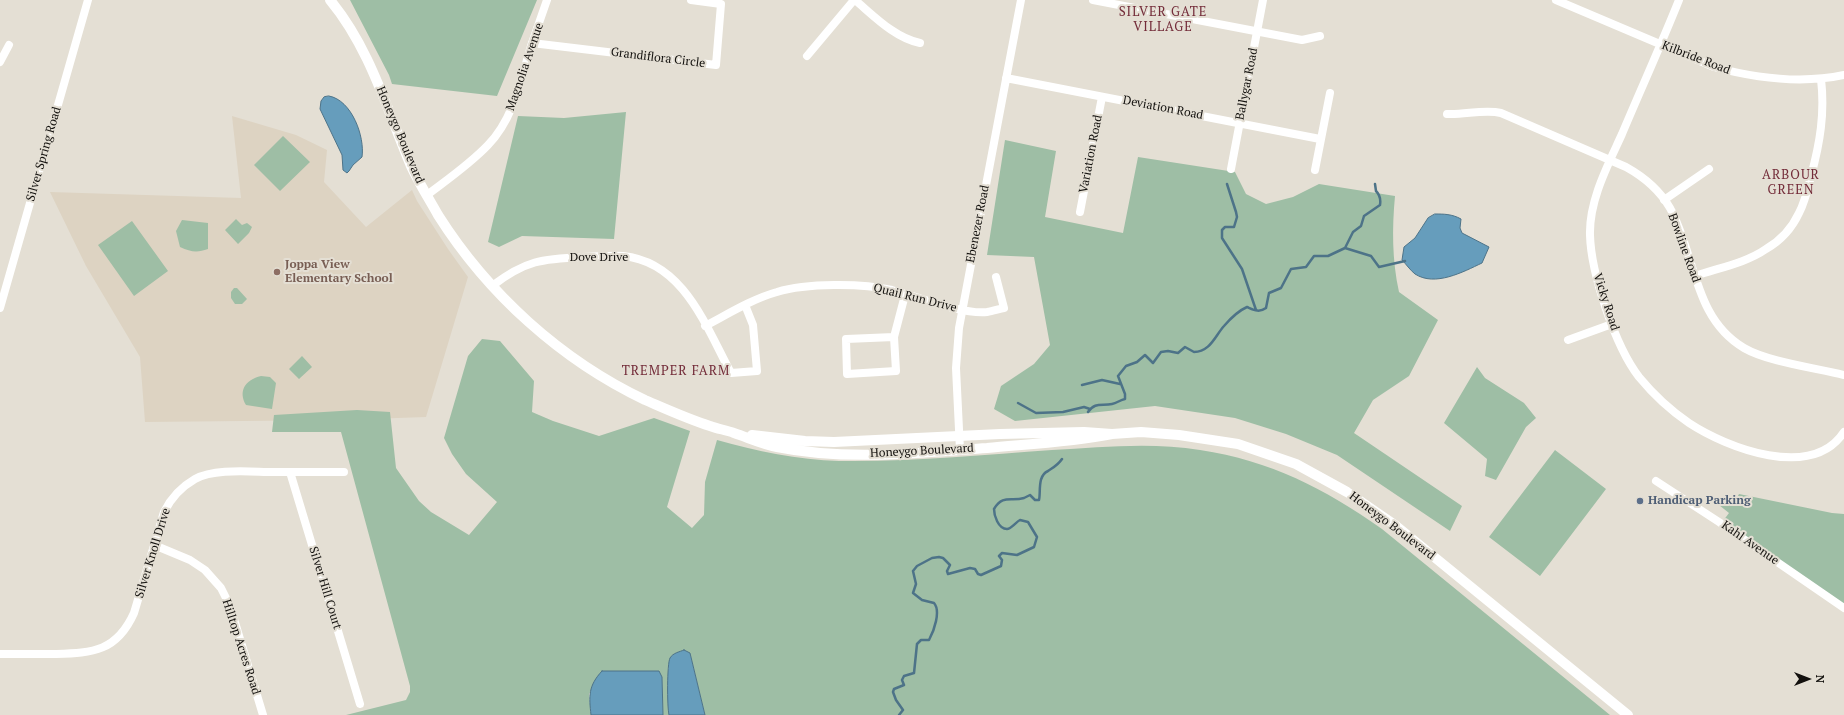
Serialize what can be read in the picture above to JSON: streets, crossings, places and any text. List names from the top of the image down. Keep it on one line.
{"streets":{"main road":["Honeygo Boulevard"],"street":["Grandiflora Circle","Kilbride Road","Magnolia Avenue","Ballygar Road","Deviation Road","Silver Spring Road","Variation Road","Ebenezer Road","Bowline Road","Dove Drive","Quail Run Drive","Vicky Road","Kahl Avenue","Silver Knoll Drive","Silver Hill Court","Hilltop Acres Road"]},"crossings":[["Grandiflora Circle","Magnolia Avenue"],["Kilbride Road","Vicky Road"],["Magnolia Avenue","Honeygo Boulevard"],["Ballygar Road","Deviation Road"],["Deviation Road","Variation Road"],["Deviation Road","Ebenezer Road"],["Honeygo Boulevard","Ebenezer Road"],["Honeygo Boulevard","Dove Drive"],["Ebenezer Road","Quail Run Drive"],["Bowline Road","Vicky Road"],["Dove Drive","Quail Run Drive"],["Silver Knoll Drive","Silver Hill Court"],["Silver Knoll Drive","Hilltop Acres Road"]],"districts":["SILVER GATE VILLAGE","ARBOUR GREEN","TREMPER FARM"],"places":["Joppa View Elementary School","Handicap Parking"],"north":"right"}
